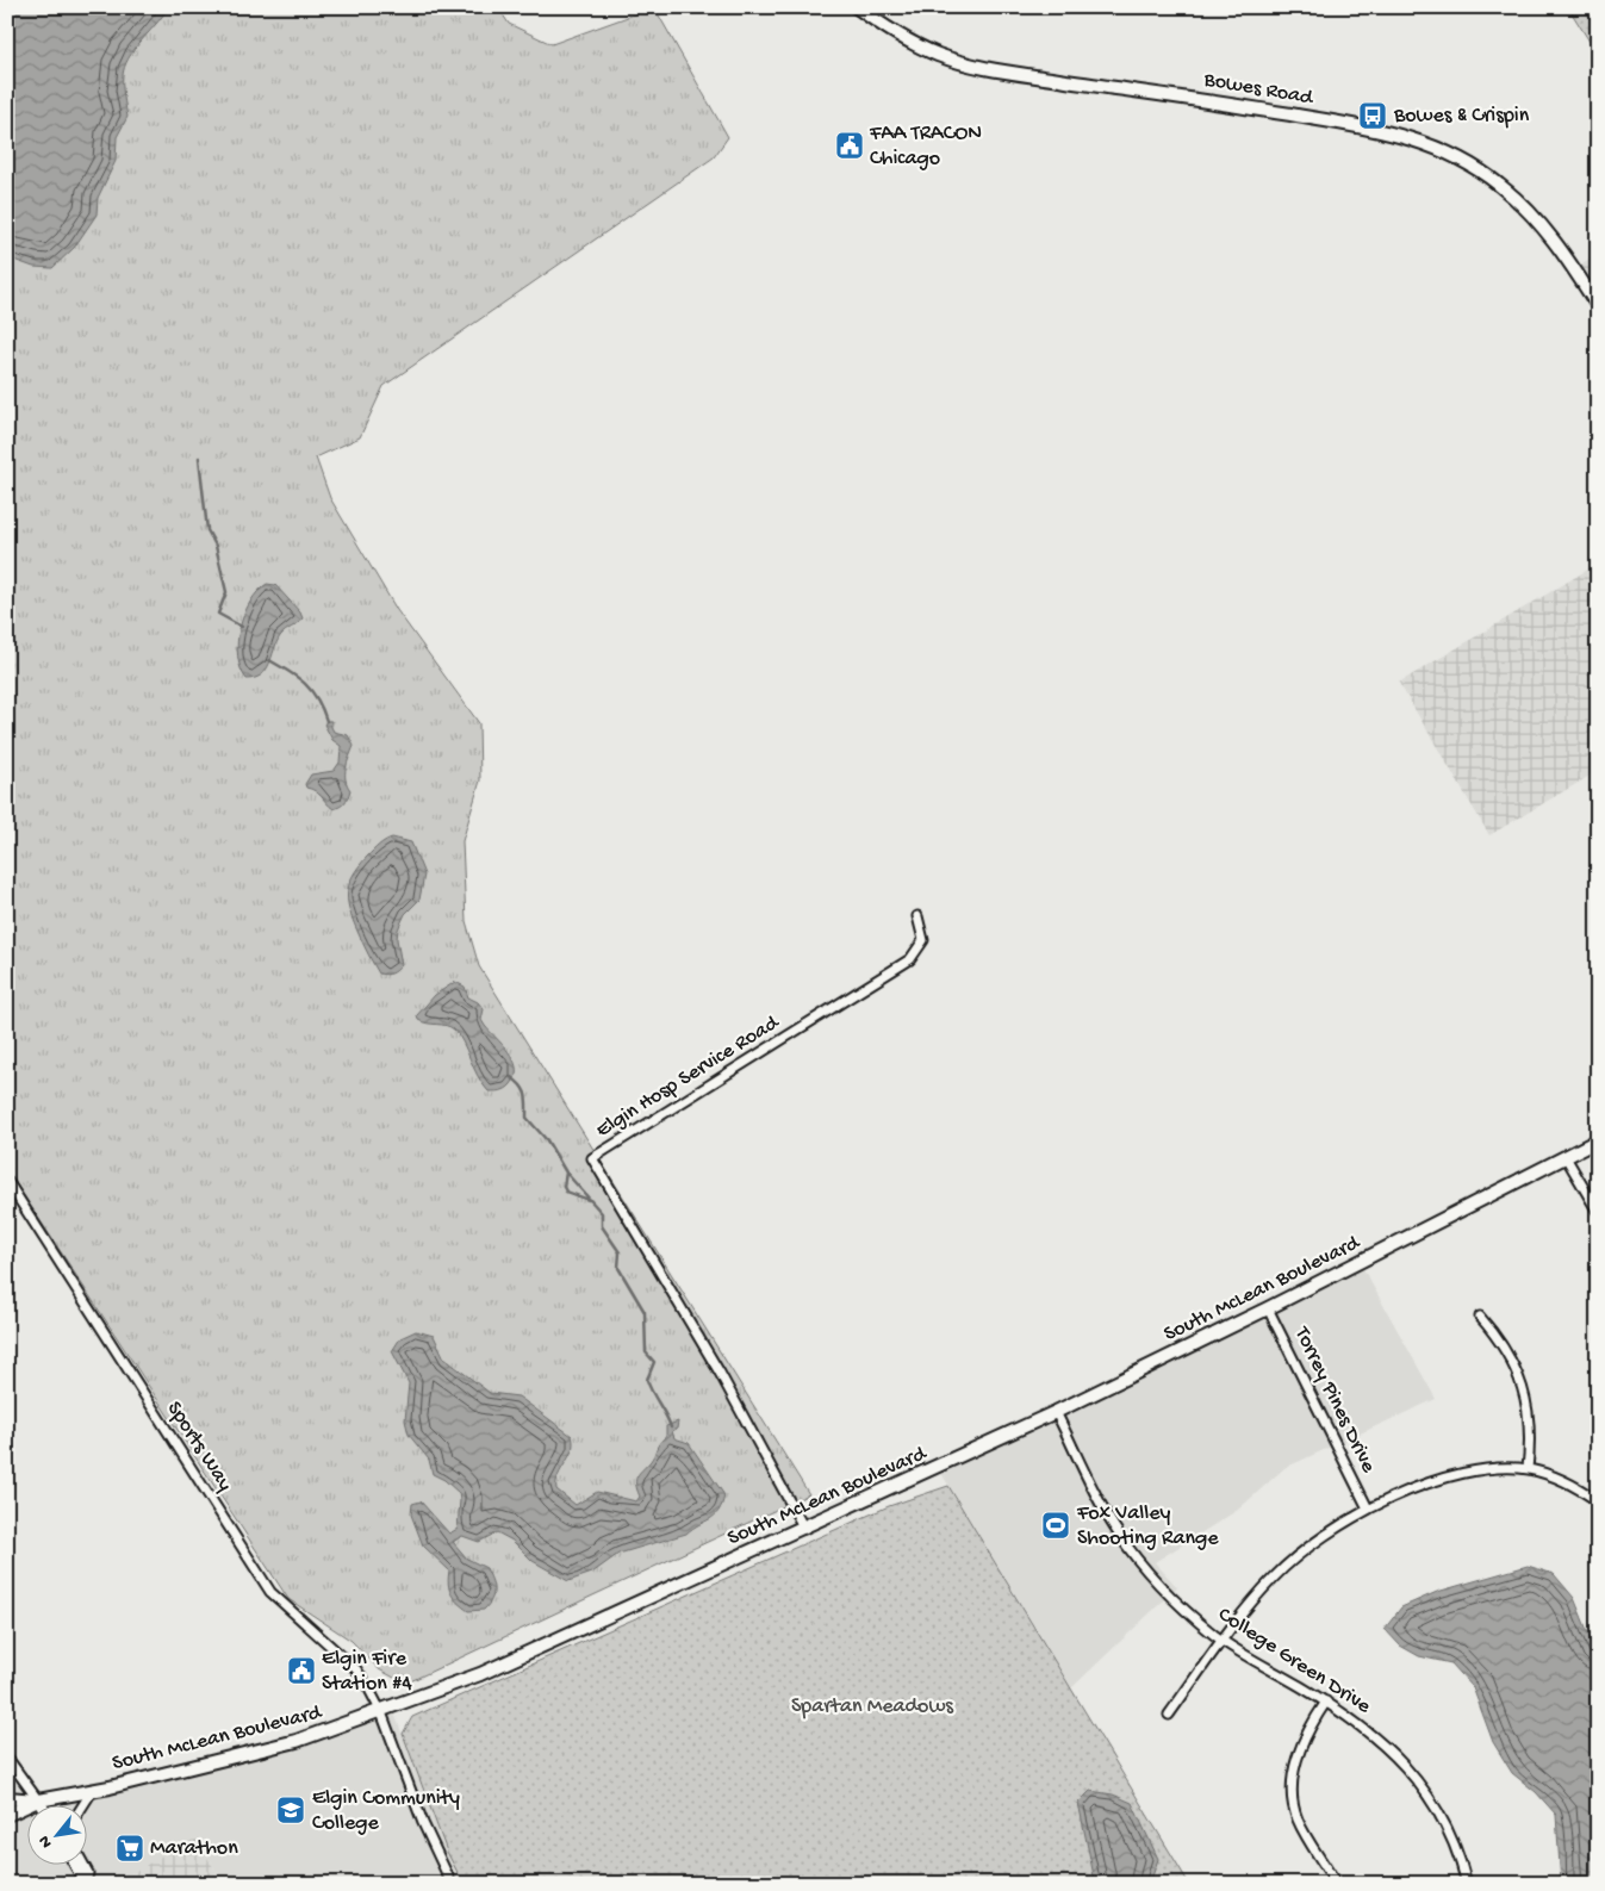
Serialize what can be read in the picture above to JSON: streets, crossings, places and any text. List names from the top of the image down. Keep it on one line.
{"streets":{"main road":["Bowes Road","South McLean Boulevard"],"street":["Elgin Hosp Service Road","Torrey Pines Drive","Sports Way","College Green Drive"]},"crossings":[["Elgin Hosp Service Road","South McLean Boulevard"],["South McLean Boulevard","Torrey Pines Drive"],["South McLean Boulevard","Sports Way"],["South McLean Boulevard","College Green Drive"]],"parks":["Spartan Meadows"],"places":{"bus stop":["Bowes & Crispin"],"public building":["FAA TRACON Chicago","Elgin Fire Station #4"],"sports":["Fox Valley Shooting Range"],"school or university":["Elgin Community College"],"supermarket":["Marathon"]},"north":"bottom left"}
